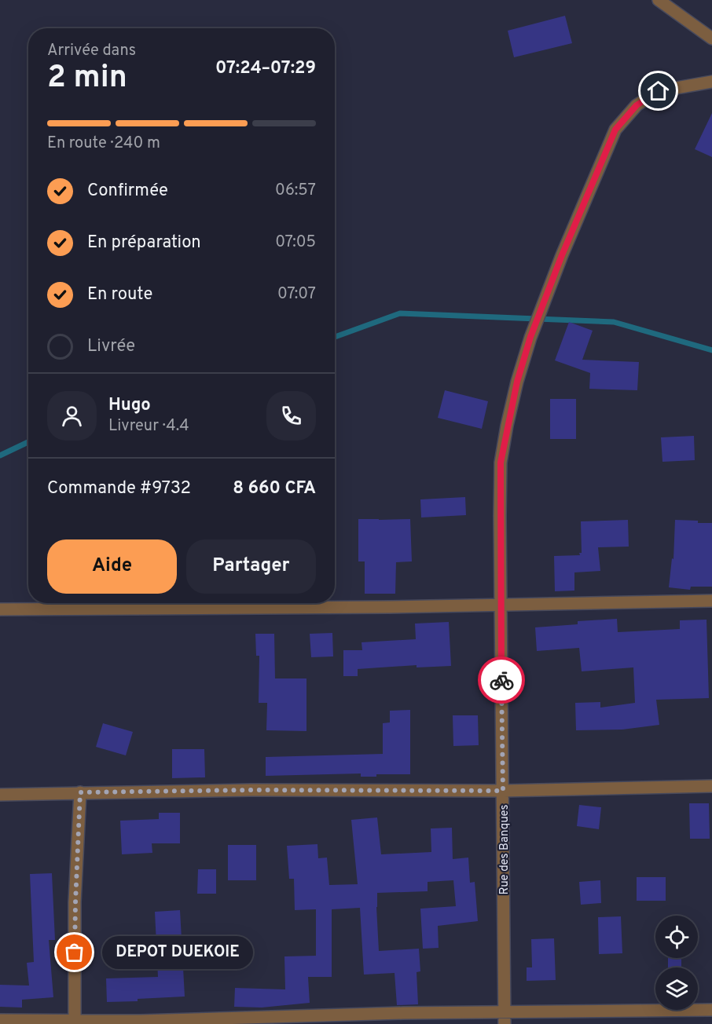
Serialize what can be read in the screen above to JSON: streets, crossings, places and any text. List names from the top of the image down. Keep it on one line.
{"streets":{"street":["Rue des Banques"]},"places":["DEPOT DUEKOIE"],"page":{"heading":["2 min","Arrivée dans","07:24–07:29"],"panel":["Hugo","Livreur · 4.4","Commande #9732","8 660 CFA"],"bar":"En route · 240 m","list":[["Confirmée","06:57"],["En préparation","07:05"],["En route","07:07"],"Livrée"],"buttons":["Aide","Partager"],"bubble":"DEPOT DUEKOIE"}}
